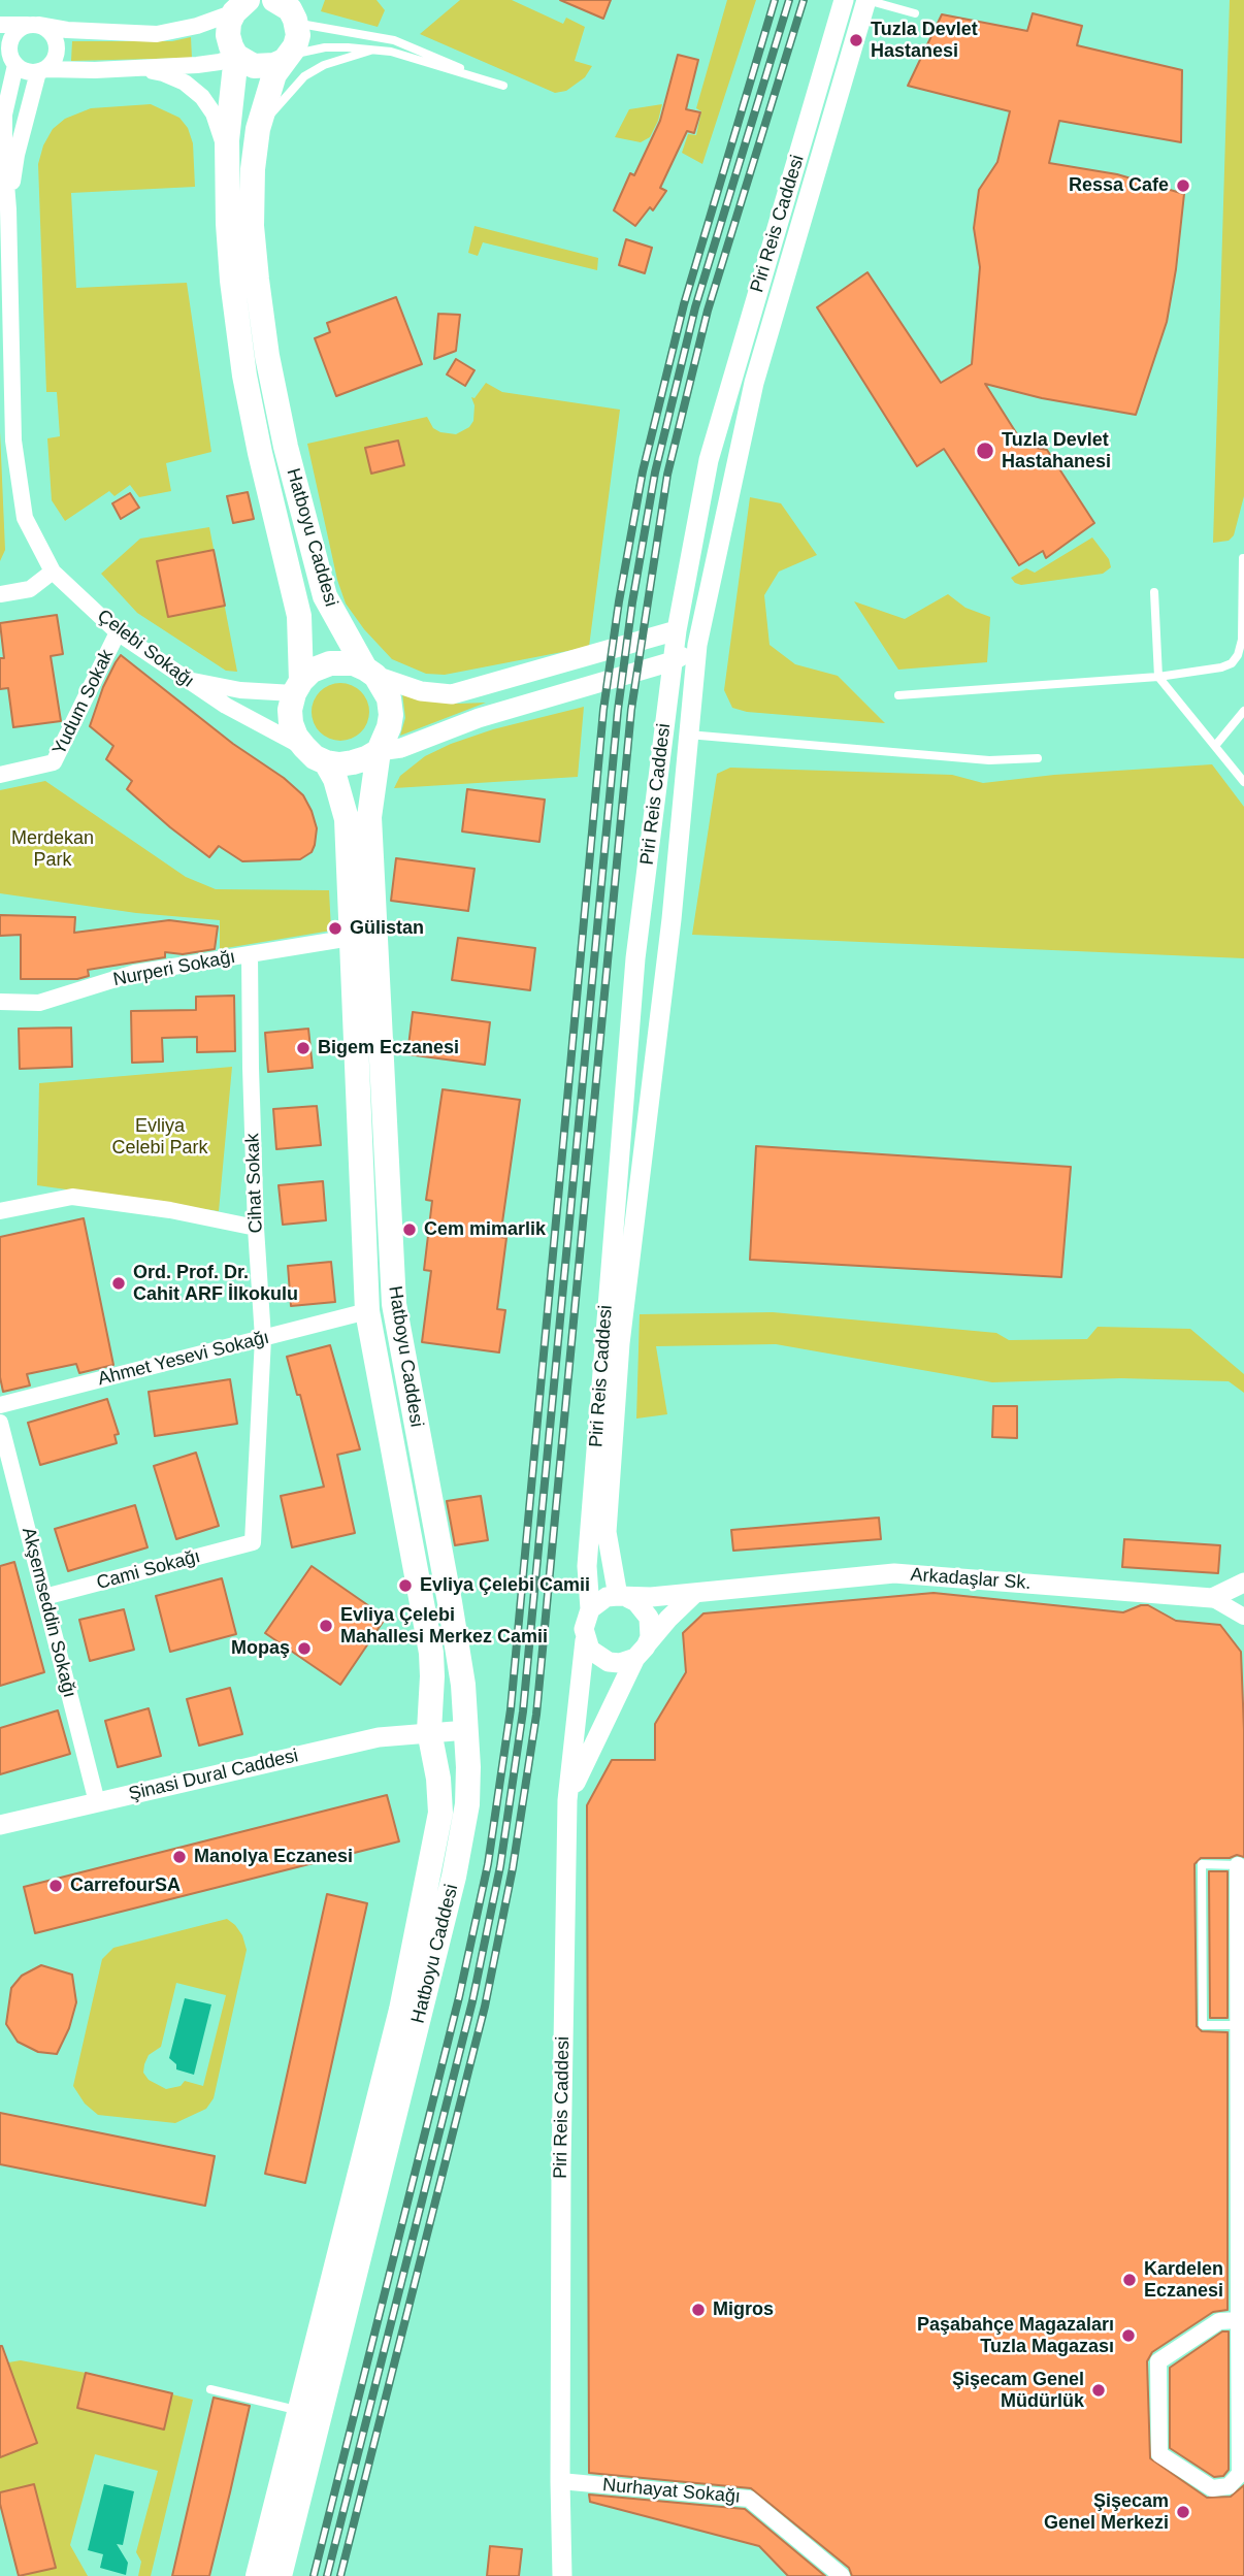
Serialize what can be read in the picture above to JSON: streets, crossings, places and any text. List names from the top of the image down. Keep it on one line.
{"streets":{"main road":["Hatboyu Caddesi"],"street":["Piri Reis Caddesi","Çelebi Sokağı","Yudum Sokak","Nurperi Sokağı","Cihat Sokak","Ahmet Yesevi Sokağı","Cami Sokağı","Arkadaşlar Sk.","Akşemseddin Sokağı","Şinasi Dural Caddesi","Nurhayat Sokağı"]},"crossings":[["Piri Reis Caddesi","Arkadaşlar Sk."],["Piri Reis Caddesi","Nurhayat Sokağı"],["Hatboyu Caddesi","Çelebi Sokağı"],["Hatboyu Caddesi","Nurperi Sokağı"],["Hatboyu Caddesi","Ahmet Yesevi Sokağı"],["Hatboyu Caddesi","Şinasi Dural Caddesi"],["Çelebi Sokağı","Yudum Sokak"],["Nurperi Sokağı","Cihat Sokak"],["Cihat Sokak","Ahmet Yesevi Sokağı"],["Cihat Sokak","Cami Sokağı"],["Cami Sokağı","Akşemseddin Sokağı"],["Akşemseddin Sokağı","Şinasi Dural Caddesi"]],"parks":["Merdekan Park","Evliya Celebi Park"],"places":["Tuzla Devlet Hastanesi","Ressa Cafe","Tuzla Devlet Hastahanesi","Gülistan","Bigem Eczanesi","Cem mimarlik","Ord. Prof. Dr. Cahit ARF İlkokulu","Evliya Çelebi Camii","Evliya Çelebi Mahallesi Merkez Camii","Mopaş","Manolya Eczanesi","CarrefourSA","Kardelen Eczanesi","Migros","Paşabahçe Magazaları Tuzla Magazası","Şişecam Genel Müdürlük","Şişecam Genel Merkezi"]}
